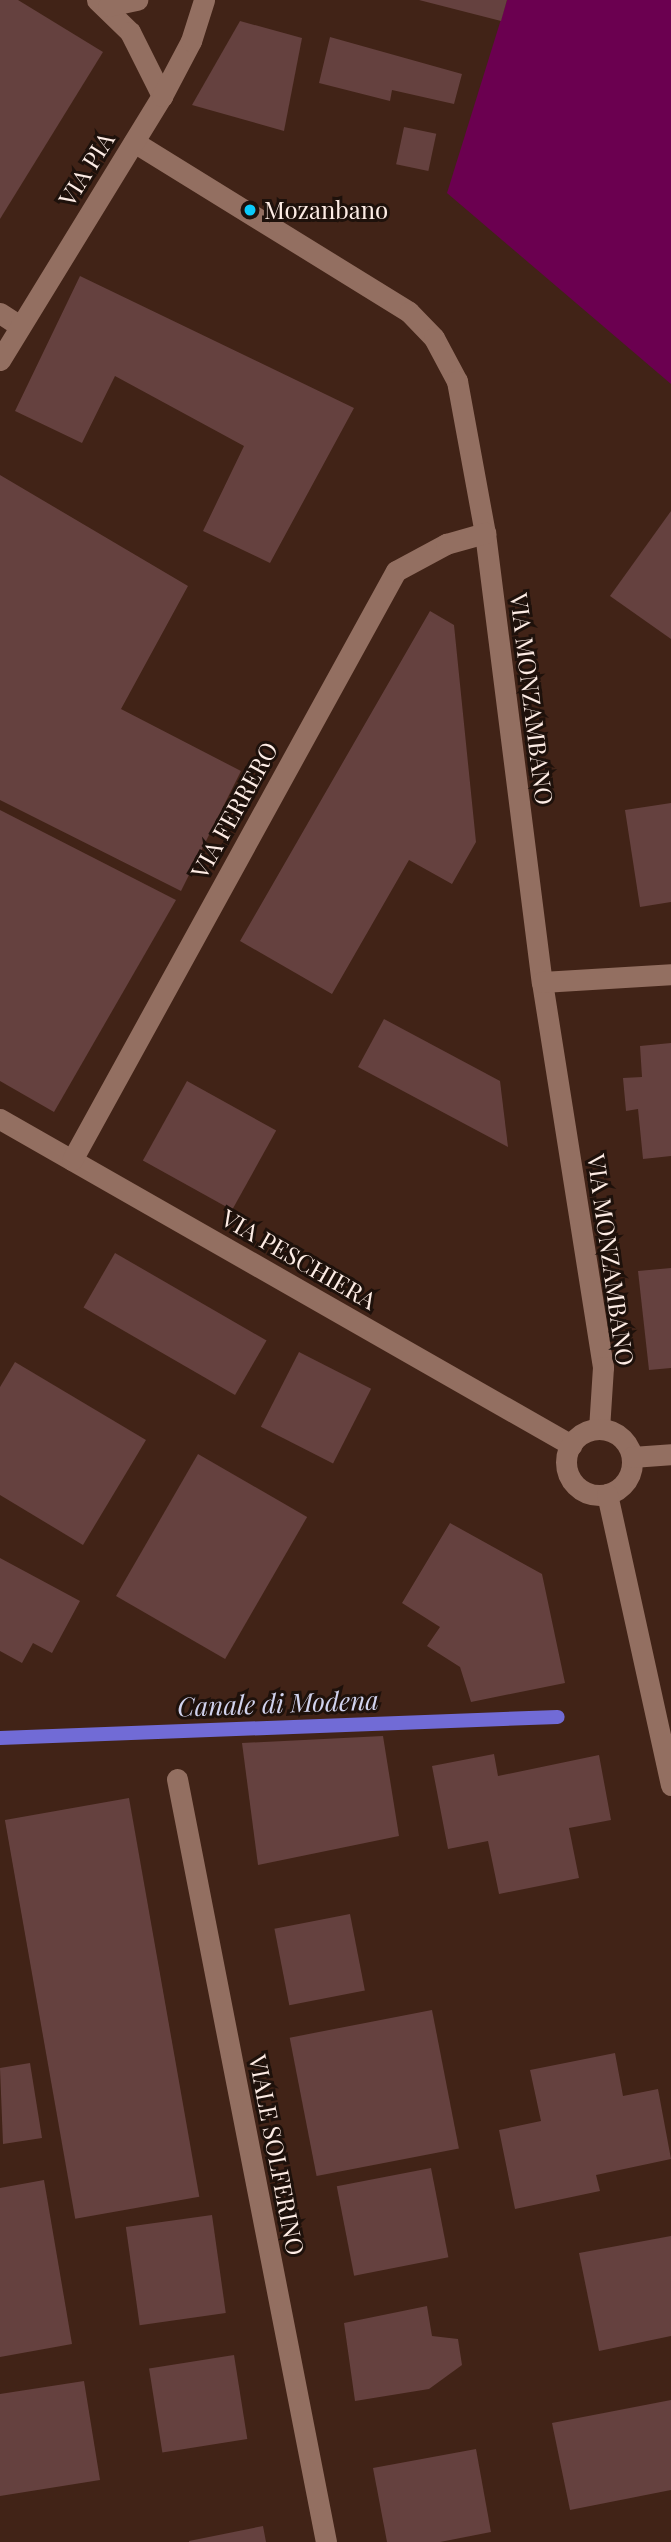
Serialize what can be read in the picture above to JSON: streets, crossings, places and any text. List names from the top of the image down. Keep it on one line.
{"streets":{"street":["VIA PIA","VIA MONZAMBANO","VIA FERRERO","VIA PESCHIERA","VIALE SOLFERINO"]},"crossings":[["VIA PIA","VIA MONZAMBANO"],["VIA MONZAMBANO","VIA FERRERO"],["VIA MONZAMBANO","VIA PESCHIERA"],["VIA FERRERO","VIA PESCHIERA"]],"water":["Canale di Modena"],"places":["Mozanbano"]}
